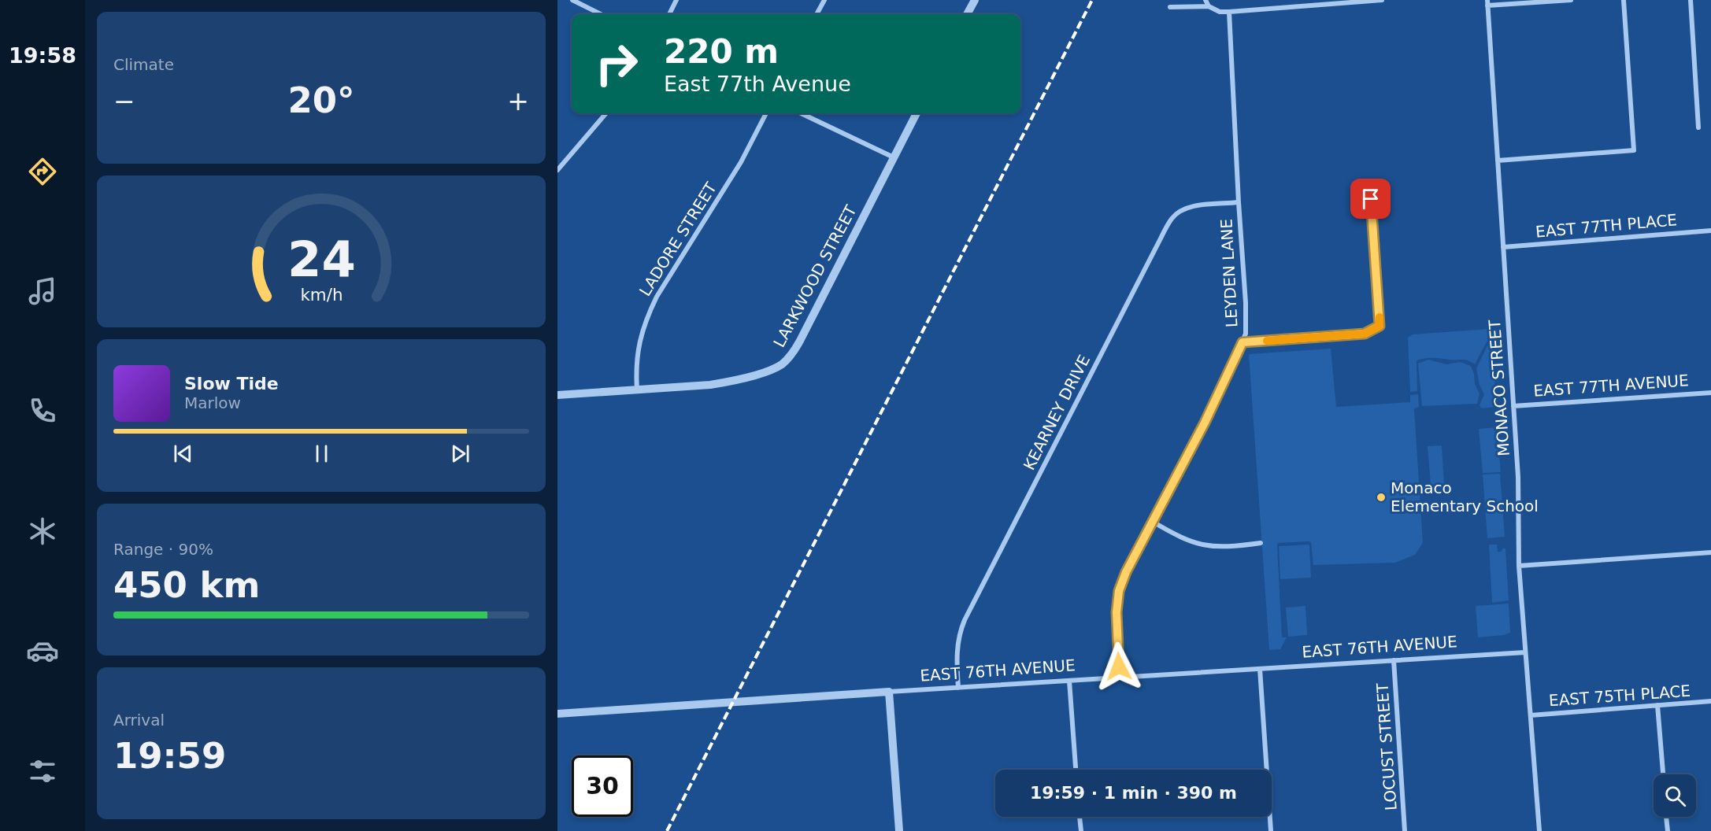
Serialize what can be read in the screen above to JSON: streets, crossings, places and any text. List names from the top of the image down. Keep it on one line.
{"streets":{"street":["EAST 77TH PLACE","LADORE STREET","LEYDEN LANE","LARKWOOD STREET","EAST 77TH AVENUE","MONACO STREET","KEARNEY DRIVE","EAST 76TH AVENUE","EAST 75TH PLACE","LOCUST STREET"]},"crossings":[["EAST 77TH PLACE","MONACO STREET"],["LADORE STREET","LARKWOOD STREET"],["LEYDEN LANE","KEARNEY DRIVE"],["LEYDEN LANE","EAST 76TH AVENUE"],["EAST 77TH AVENUE","MONACO STREET"],["MONACO STREET","EAST 76TH AVENUE"],["MONACO STREET","EAST 75TH PLACE"],["KEARNEY DRIVE","EAST 76TH AVENUE"],["EAST 76TH AVENUE","LOCUST STREET"]],"places":["Monaco Elementary School"],"page":{"tabs":"19:58","tile":["Climate",["Range · 90%","450 km"],["Arrival","19:59"]],"turn":["220 m","East 77th Avenue"],"heat":["−","20°","+"],"song":["Slow Tide","Marlow"],"limit":"30","trip":"19:59 · 1 min · 390 m","gauge":["24","km/h"]}}
